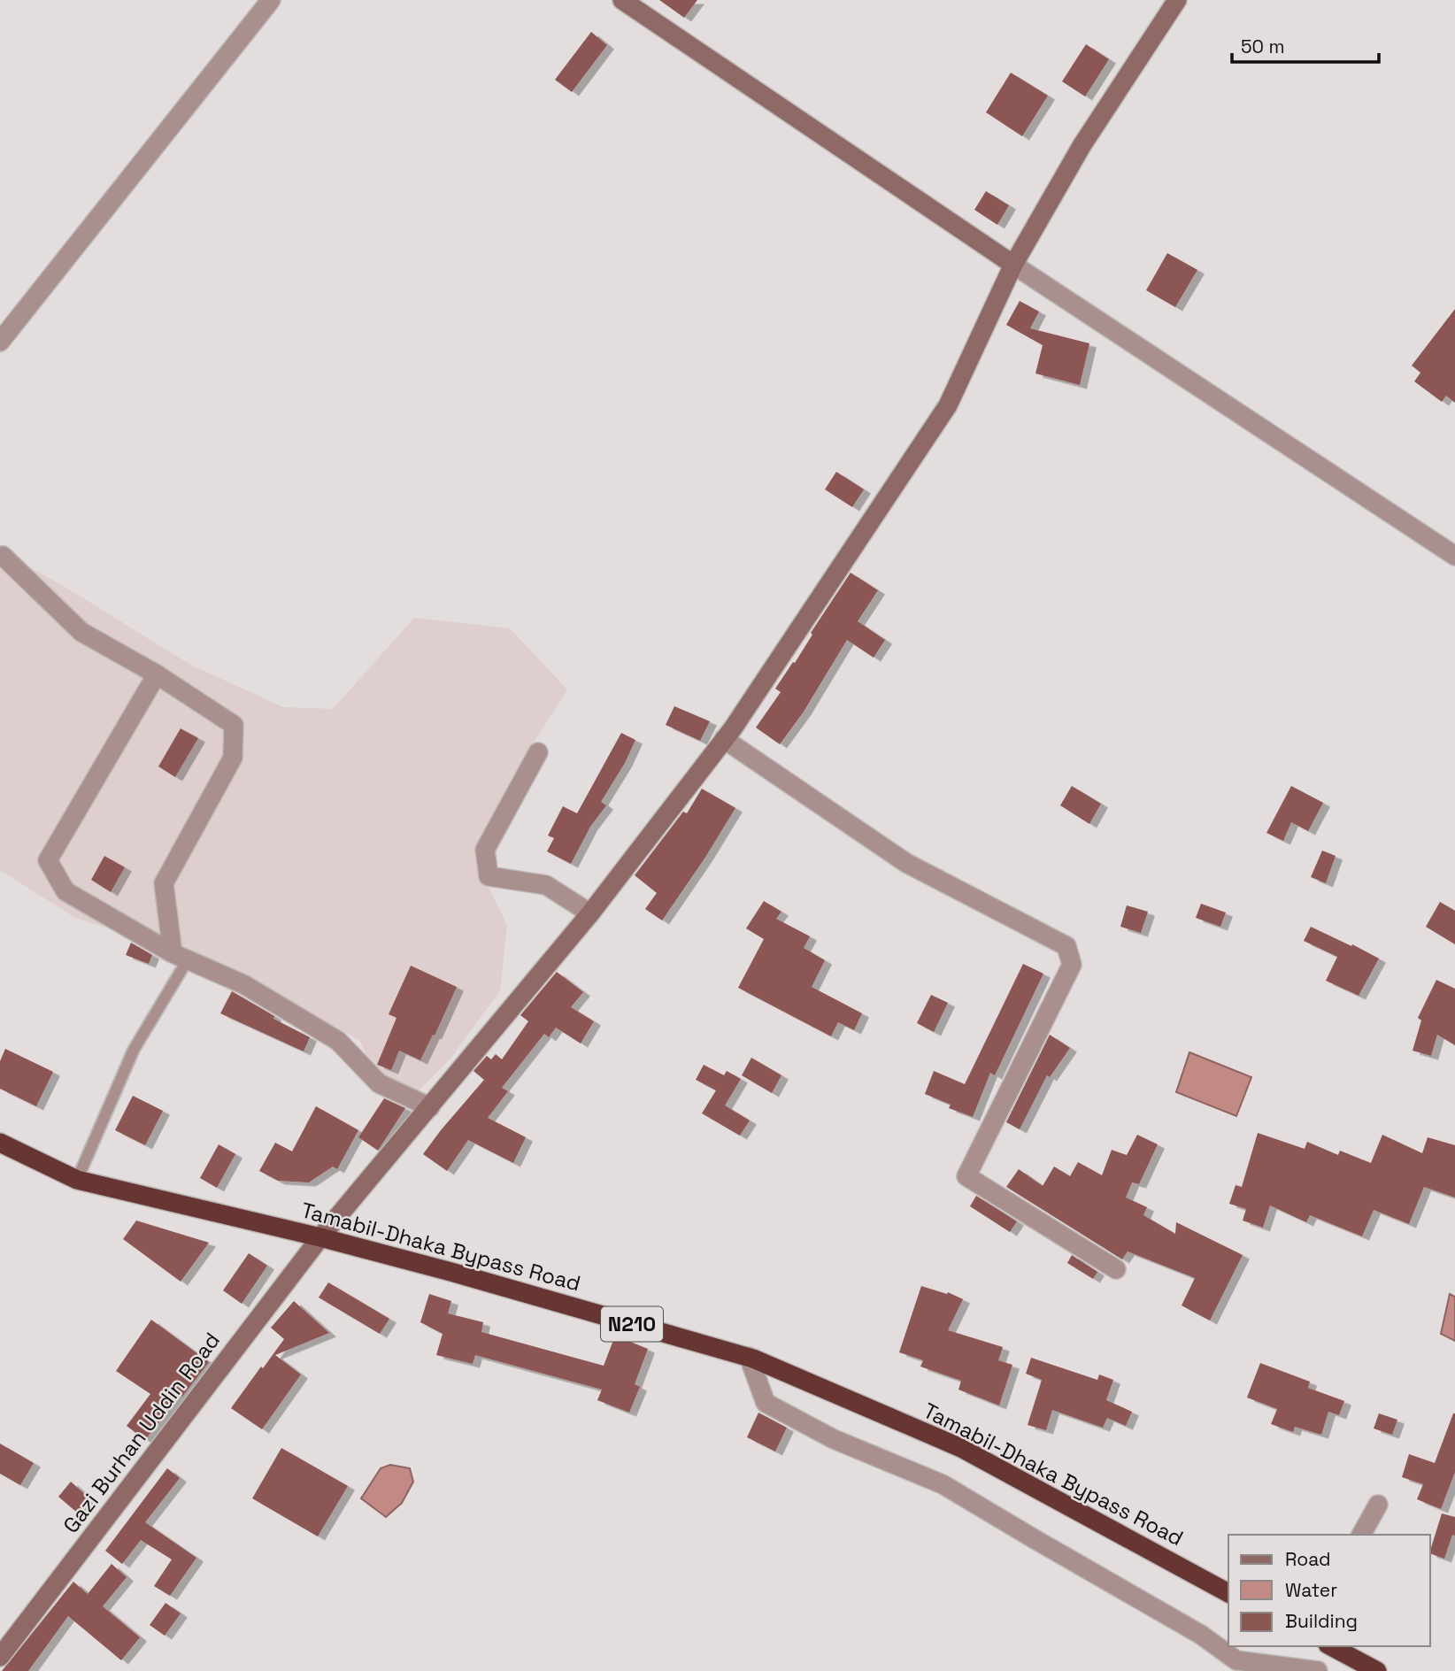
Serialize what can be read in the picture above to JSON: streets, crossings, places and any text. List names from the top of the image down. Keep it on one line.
{"streets":{"highway":["Tamabil-Dhaka Bypass Road","N210"],"street":["Gazi Burhan Uddin Road"]},"crossings":[["Tamabil-Dhaka Bypass Road","Gazi Burhan Uddin Road"]],"legend":["Road","Water","Building"],"scale_bar":"50 m"}
